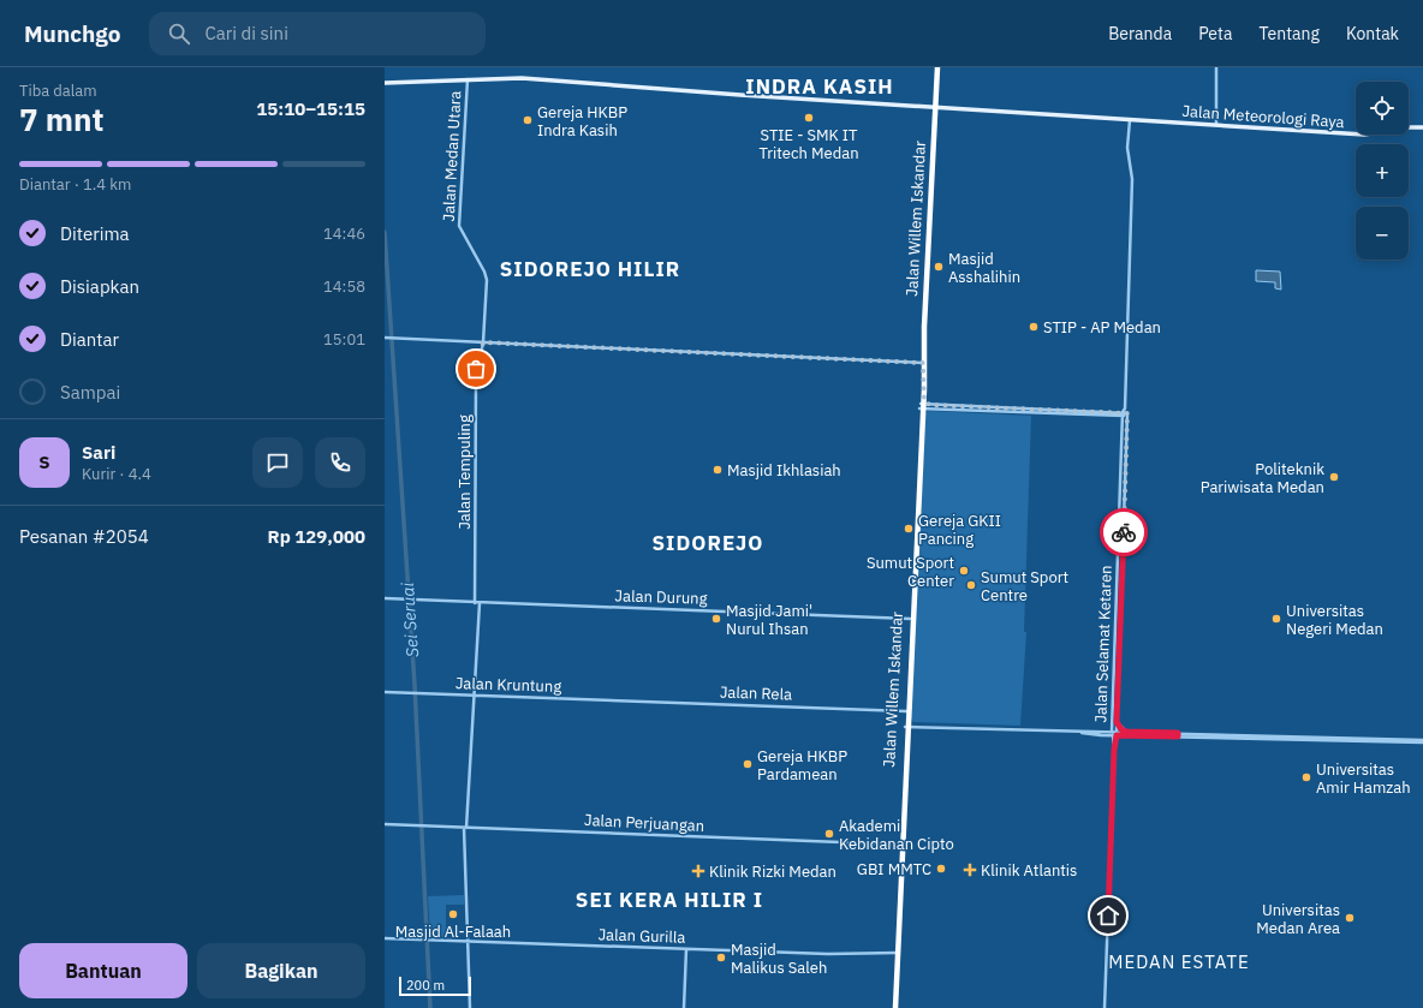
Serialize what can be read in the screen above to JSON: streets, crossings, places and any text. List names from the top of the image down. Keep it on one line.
{"streets":{"highway":["Jalan Willem Iskandar"],"main road":["Jalan Meteorologi Raya"],"street":["Jalan Medan Utara","Jalan Tempuling","Jalan Durung","Jalan Selamat Ketaren","Jalan Kruntung","Jalan Rela","Jalan Perjuangan","Jalan Gurilla"]},"crossings":[["Jalan Meteorologi Raya","Jalan Medan Utara"],["Jalan Meteorologi Raya","Jalan Willem Iskandar"],["Jalan Medan Utara","Jalan Tempuling"],["Jalan Willem Iskandar","Jalan Durung"],["Jalan Willem Iskandar","Jalan Rela"],["Jalan Willem Iskandar","Jalan Perjuangan"],["Jalan Willem Iskandar","Jalan Gurilla"],["Jalan Tempuling","Jalan Durung"],["Jalan Tempuling","Jalan Kruntung"],["Jalan Tempuling","Jalan Perjuangan"],["Jalan Tempuling","Jalan Gurilla"],["Jalan Kruntung","Jalan Rela"]],"districts":["INDRA KASIH","SIDOREJO HILIR","SIDOREJO","SEI KERA HILIR I","MEDAN ESTATE"],"water":["Sei Seruai"],"places":{"other":["STIE - SMK IT Tritech Medan","Gereja HKBP Indra Kasih","Masjid Asshalihin","STIP - AP Medan","Masjid Ikhlasiah","Politeknik Pariwisata Medan","Gereja GKII Pancing","Sumut Sport Center","Sumut Sport Centre","Masjid Jami' Nurul Ihsan","Universitas Negeri Medan","Gereja HKBP Pardamean","Universitas Amir Hamzah","Akademi Kebidanan Cipto","GBI MMTC","Masjid Al-Falaah","Universitas Medan Area","Masjid Malikus Saleh"],"health":["Klinik Atlantis","Klinik Rizki Medan"]},"scale_bar":"200 m","page":{"header":"Munchgo","search":"Cari di sini","nav":["Beranda","Peta","Tentang","Kontak"],"heading":["7 mnt","Tiba dalam","15:10–15:15"],"panel":["Sari","Kurir · 4.4","Pesanan #2054","Rp 129,000"],"map_buttons":["+","−"],"bar":"Diantar · 1.4 km","list":[["Diterima","14:46"],["Disiapkan","14:58"],["Diantar","15:01"],"Sampai"],"round":"S","buttons":["Bantuan","Bagikan"],"scale":"200 m"}}
